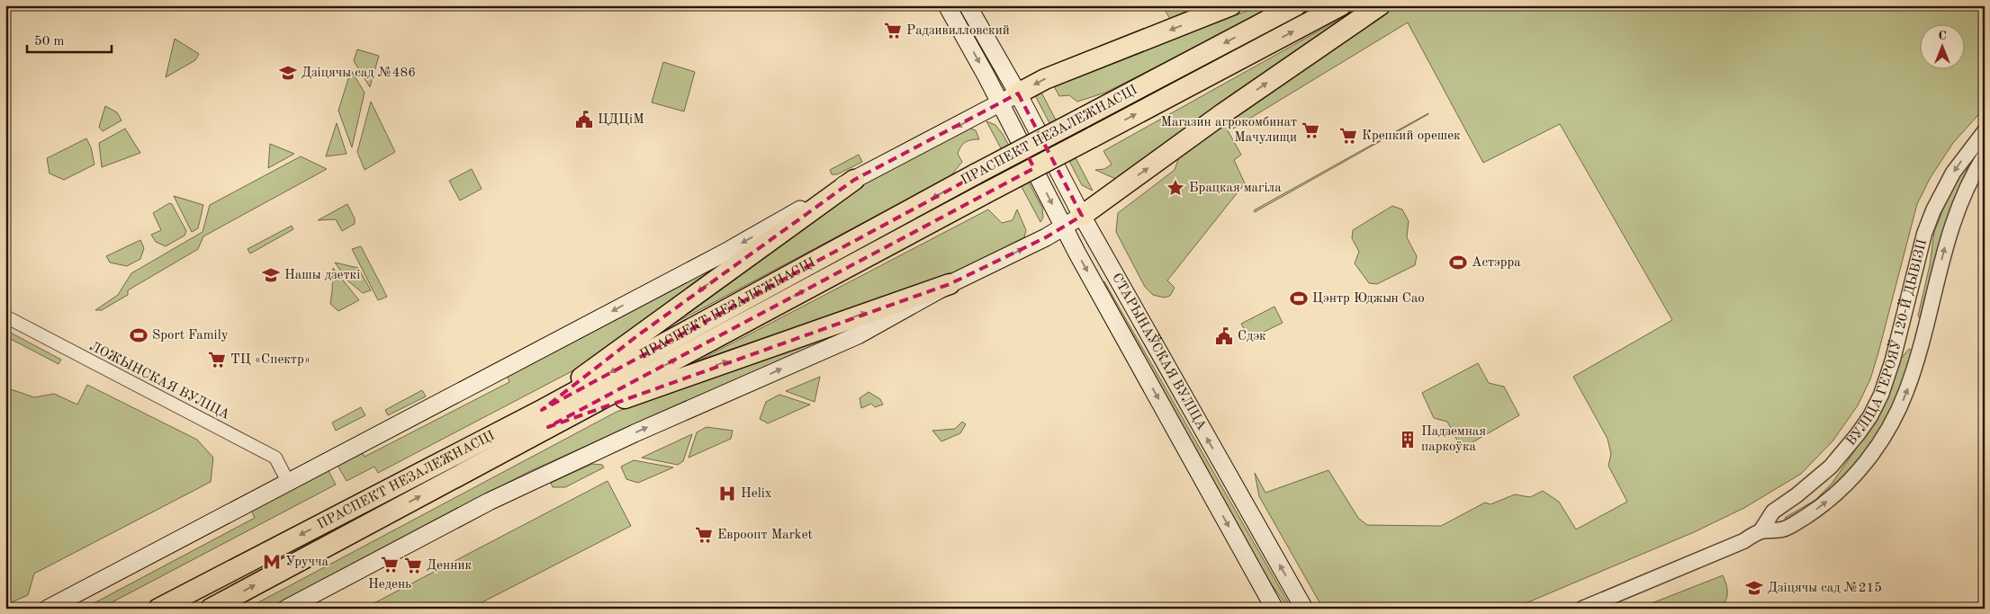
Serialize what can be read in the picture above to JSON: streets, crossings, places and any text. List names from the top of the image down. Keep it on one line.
{"streets":{"highway":["ПРАСПЕКТ НЕЗАЛЕЖНАСЦІ"],"main road":["СТАРЫНАЎСКАЯ ВУЛІЦА"],"street":["ВУЛІЦА ГЕРОЯЎ 120-Й ДЫВІЗІІ","ЛОЖЫНСКАЯ ВУЛІЦА"]},"places":{"supermarket":["Радзивилловский","Магазин агрокомбинат Мачулищи","Крепкий орешек","ТЦ «Спектр»","Евроопт Market","Недень","Денник"],"school or university":["Дзіцячы сад №486","Нашы дзеткі","Дзіцячы сад №215"],"public building":["ЦДЦіМ","Сдэк"],"place":["Брацкая магіла"],"sports":["Астэрра","Цэнтр Юджын Сао","Sport Family"],"building":["Падземная паркоўка"],"hospital":["Helix"],"metro station":["Уручча"]},"scale_bar":"50 m","north":"top"}
